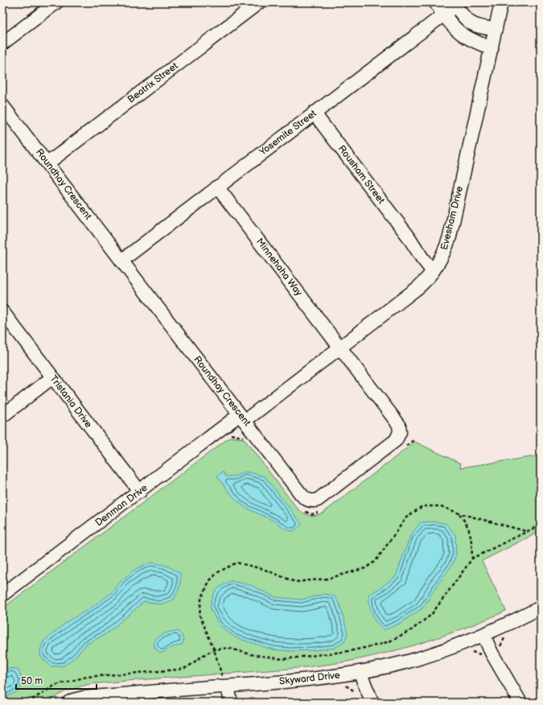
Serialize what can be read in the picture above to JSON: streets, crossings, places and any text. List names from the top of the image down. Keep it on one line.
{"streets":{"street":["Beatrix Street","Yosemite Street","Rousham Street","Roundhay Crescent","Evesham Drive","Minnehaha Way","Tristania Drive","Denman Drive","Skyward Drive"]},"crossings":[["Beatrix Street","Roundhay Crescent"],["Yosemite Street","Rousham Street"],["Yosemite Street","Roundhay Crescent"],["Yosemite Street","Minnehaha Way"],["Rousham Street","Evesham Drive"],["Roundhay Crescent","Evesham Drive"],["Roundhay Crescent","Minnehaha Way"],["Roundhay Crescent","Denman Drive"],["Evesham Drive","Minnehaha Way"],["Evesham Drive","Denman Drive"],["Tristania Drive","Denman Drive"]],"scale_bar":"50 m"}
